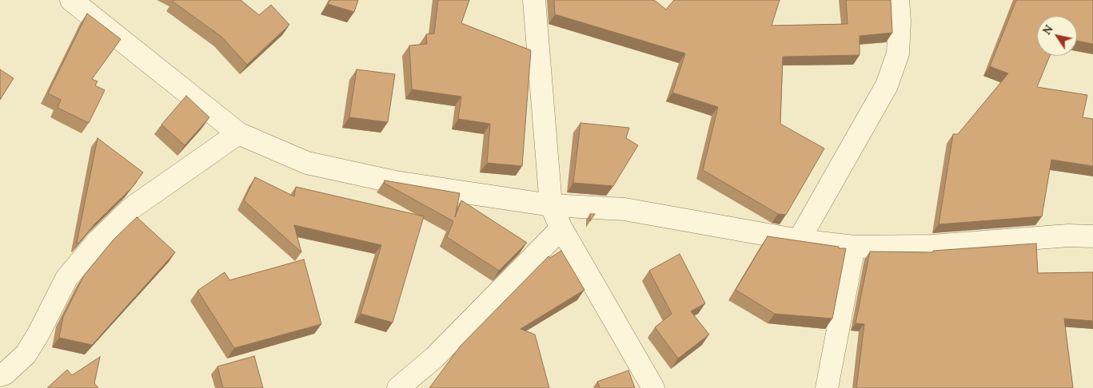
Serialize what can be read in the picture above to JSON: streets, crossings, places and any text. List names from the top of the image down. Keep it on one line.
{"north":"top left"}
